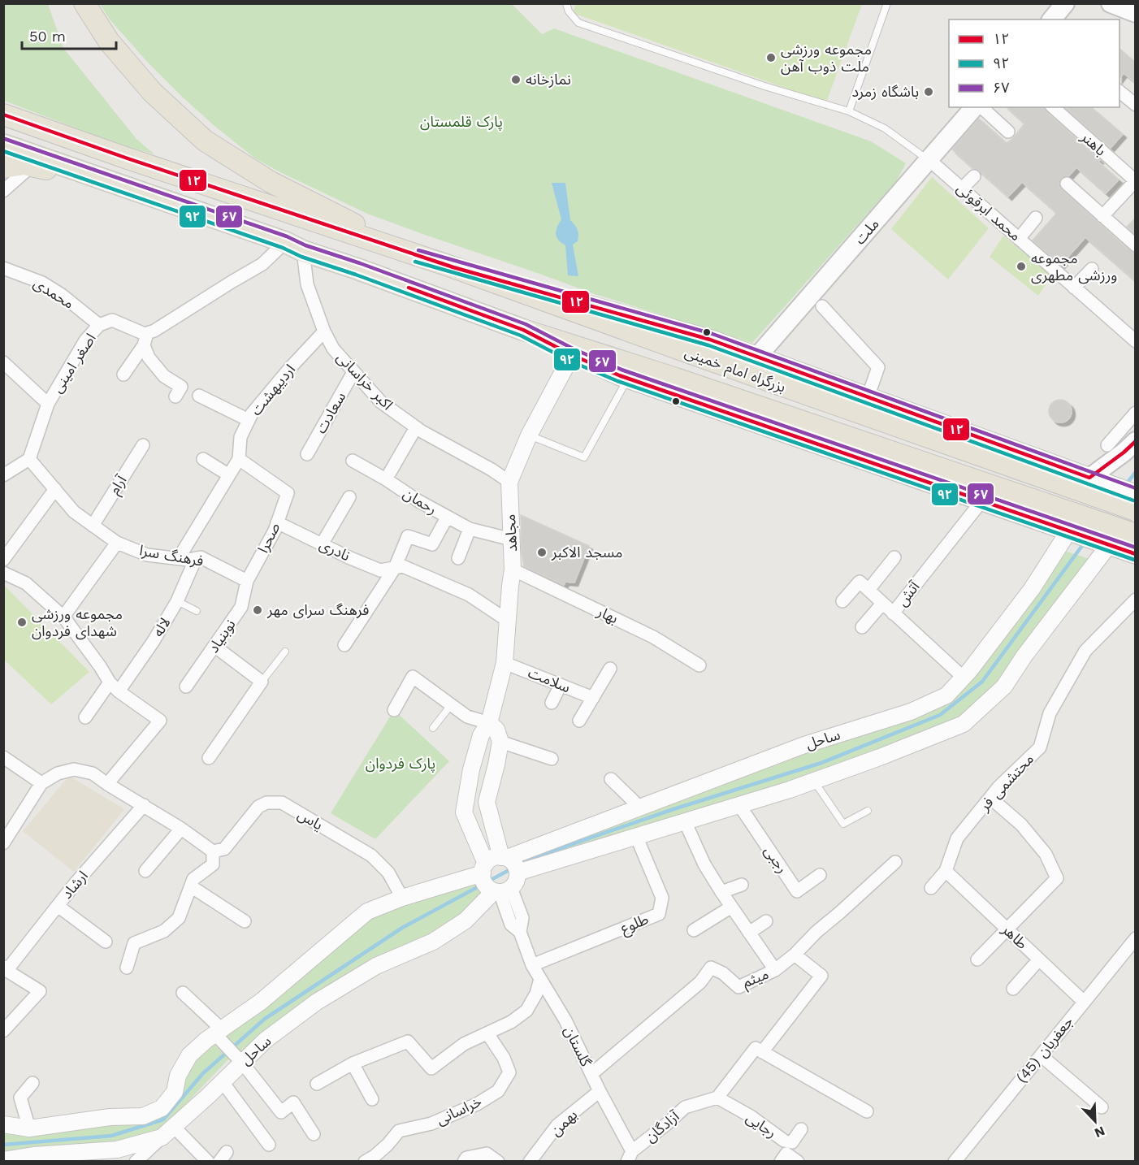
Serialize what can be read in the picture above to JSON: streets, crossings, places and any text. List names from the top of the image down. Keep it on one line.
{"streets":{"highway":["بزرگراه امام خمینی"],"main road":["ملت"],"street":["باهنر","محمد ابرقوئی","محمدی","اصغر امینی","اکبر خراسانی","اردیبهشت","سعادت","آرام","رحمان","مجاهد","صحرا","نادری","فرهنگ سرا","آتش","بهار","لاله","نوبنیاد","سلامت","ساحل","محتشمی فر","یاس","رجبی","ارشاد","طلوع","طاهر","میثم","گلستان","جعفریان (45)","خراسانی","بهمن","رجایی","آزادگان"]},"crossings":[["محمد ابرقوئی","ملت"],["محمدی","اصغر امینی"],["اکبر خراسانی","اردیبهشت"],["اکبر خراسانی","سعادت"],["اکبر خراسانی","مجاهد"],["اردیبهشت","صحرا"],["اردیبهشت","فرهنگ سرا"],["آرام","فرهنگ سرا"],["رحمان","مجاهد"],["مجاهد","نادری"],["مجاهد","بهار"],["مجاهد","سلامت"],["مجاهد","ساحل"],["مجاهد","گلستان"],["صحرا","نادری"],["صحرا","فرهنگ سرا"],["صحرا","نوبنیاد"],["فرهنگ سرا","لاله"],["فرهنگ سرا","نوبنیاد"],["آتش","ساحل"],["ساحل","یاس"],["ساحل","گلستان"],["محتشمی فر","طاهر"],["طلوع","گلستان"],["طاهر","جعفریان (45)"],["میثم","گلستان"],["گلستان","بهمن"],["گلستان","آزادگان"],["رجایی","آزادگان"]],"parks":["پارک قلمستان","پارک فردوان"],"places":["مجموعه ورزشی ملت ذوب آهن","نمازخانه","باشگاه زمرد","مجموعه ورزشی مطهری","مسجد الاکبر","فرهنگ سرای مهر","مجموعه ورزشی شهدای فردوان"],"lines":["transit line ۱۲","transit line ۶۷","transit line ۹۲"],"legend":["۱۲","۹۲","۶۷"],"scale_bar":"50 m","north":"bottom right"}
